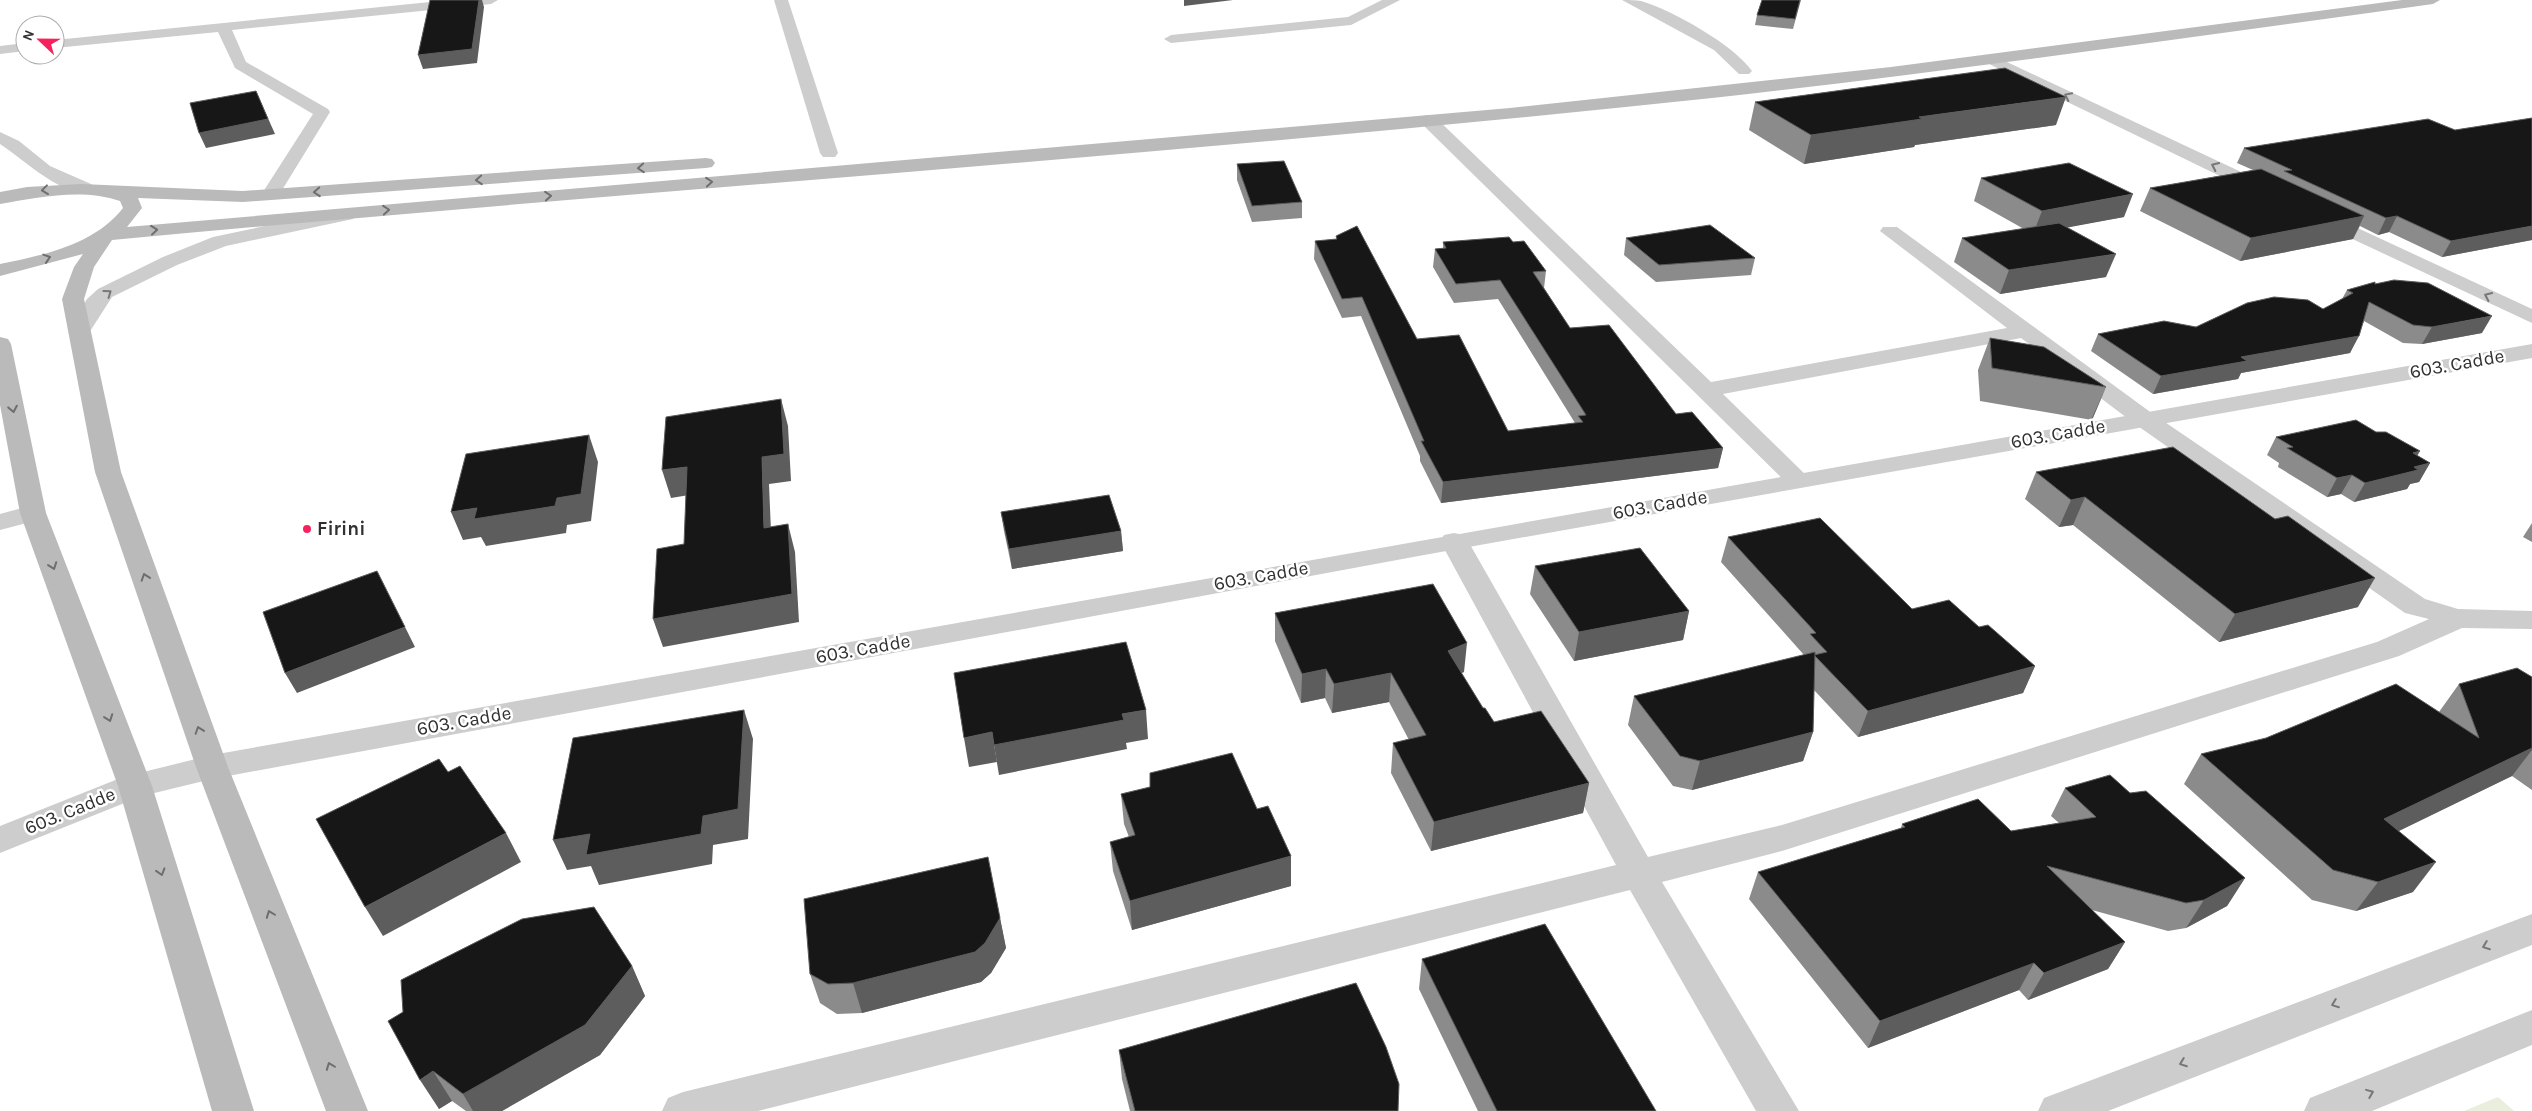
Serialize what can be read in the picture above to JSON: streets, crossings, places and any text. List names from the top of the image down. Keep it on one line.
{"streets":{"street":["603. Cadde"]},"places":["Firini"],"north":"left"}
